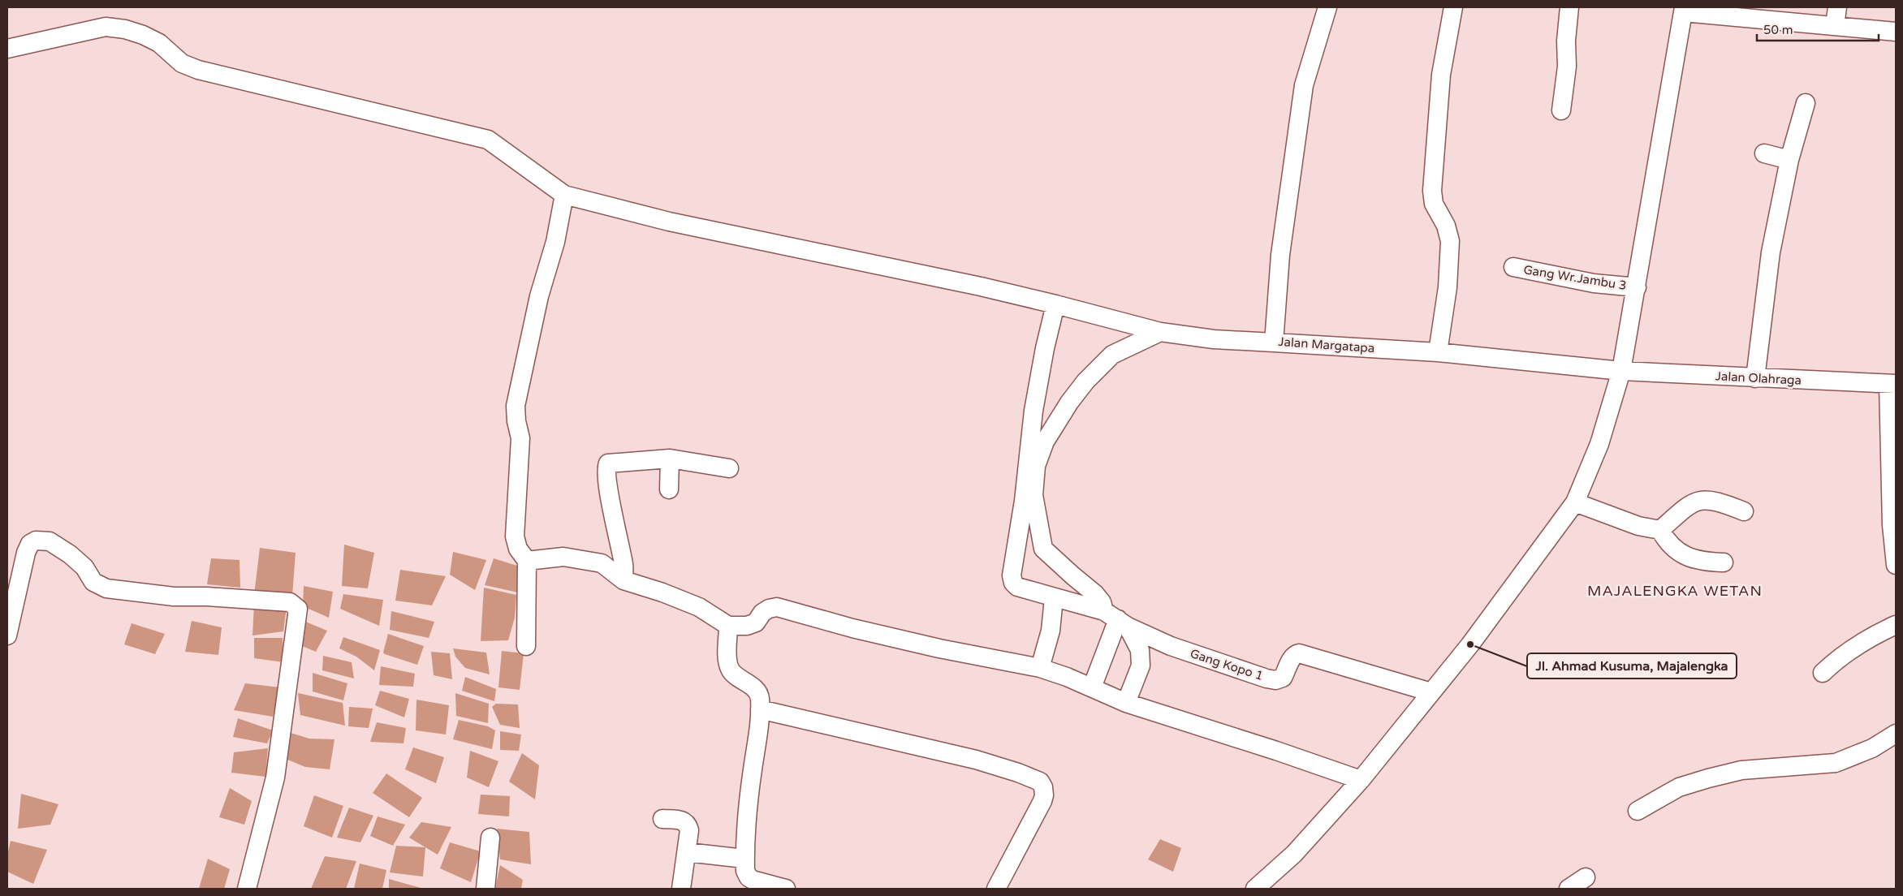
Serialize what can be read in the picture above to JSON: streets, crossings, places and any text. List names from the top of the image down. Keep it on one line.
{"streets":{"street":["Gang Wr.Jambu 3","Jalan Margatapa","Jalan Olahraga","Gang Kopo 1"]},"crossings":[["Jalan Margatapa","Jalan Olahraga"]],"districts":["MAJALENGKA WETAN"],"places":["Jl. Ahmad Kusuma, Majalengka"],"scale_bar":"50 m"}
